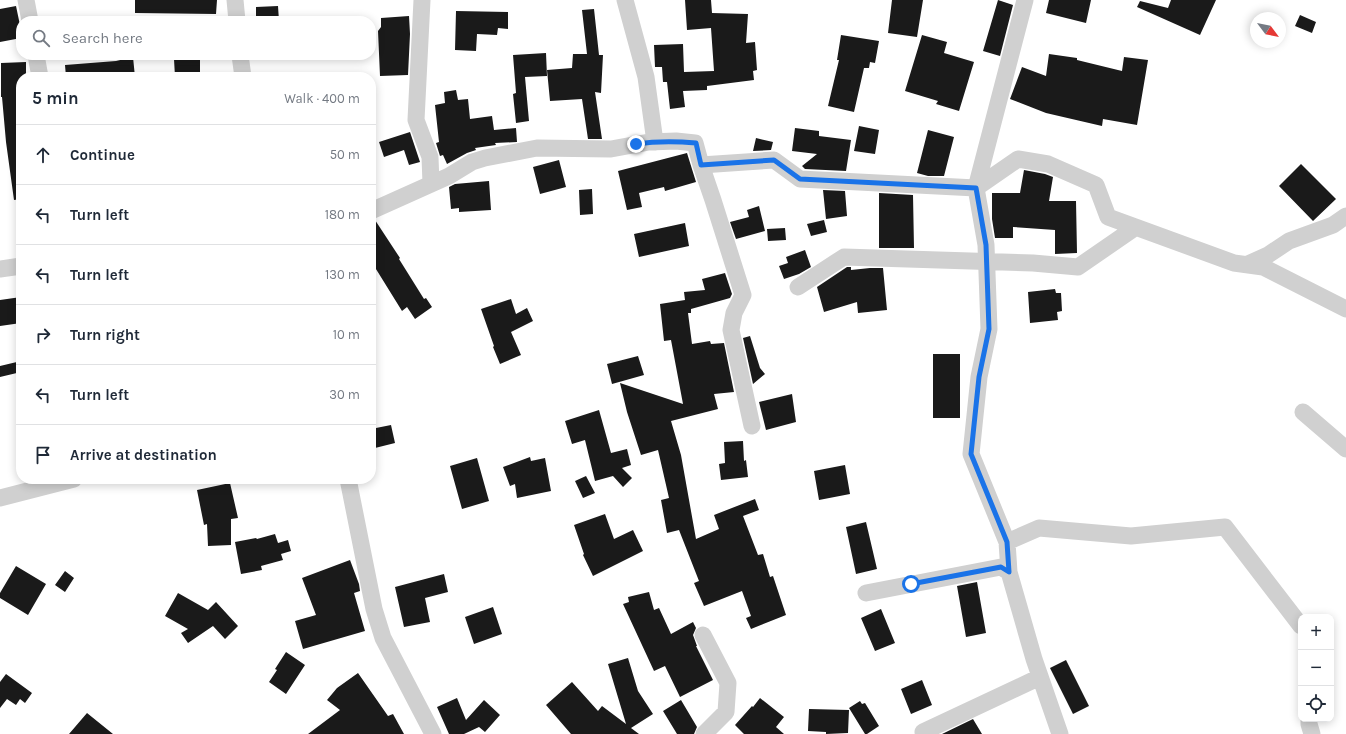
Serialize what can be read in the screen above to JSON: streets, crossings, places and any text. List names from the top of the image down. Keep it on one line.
{"north":"bottom right","page":{"search":"Search here","heading":["5 min","Walk · 400 m"],"list":[["Continue","50 m"],["Turn left","180 m"],["Turn left","130 m"],["Turn right","10 m"],["Turn left","30 m"],"Arrive at destination"],"map_buttons":["+","−"]}}
